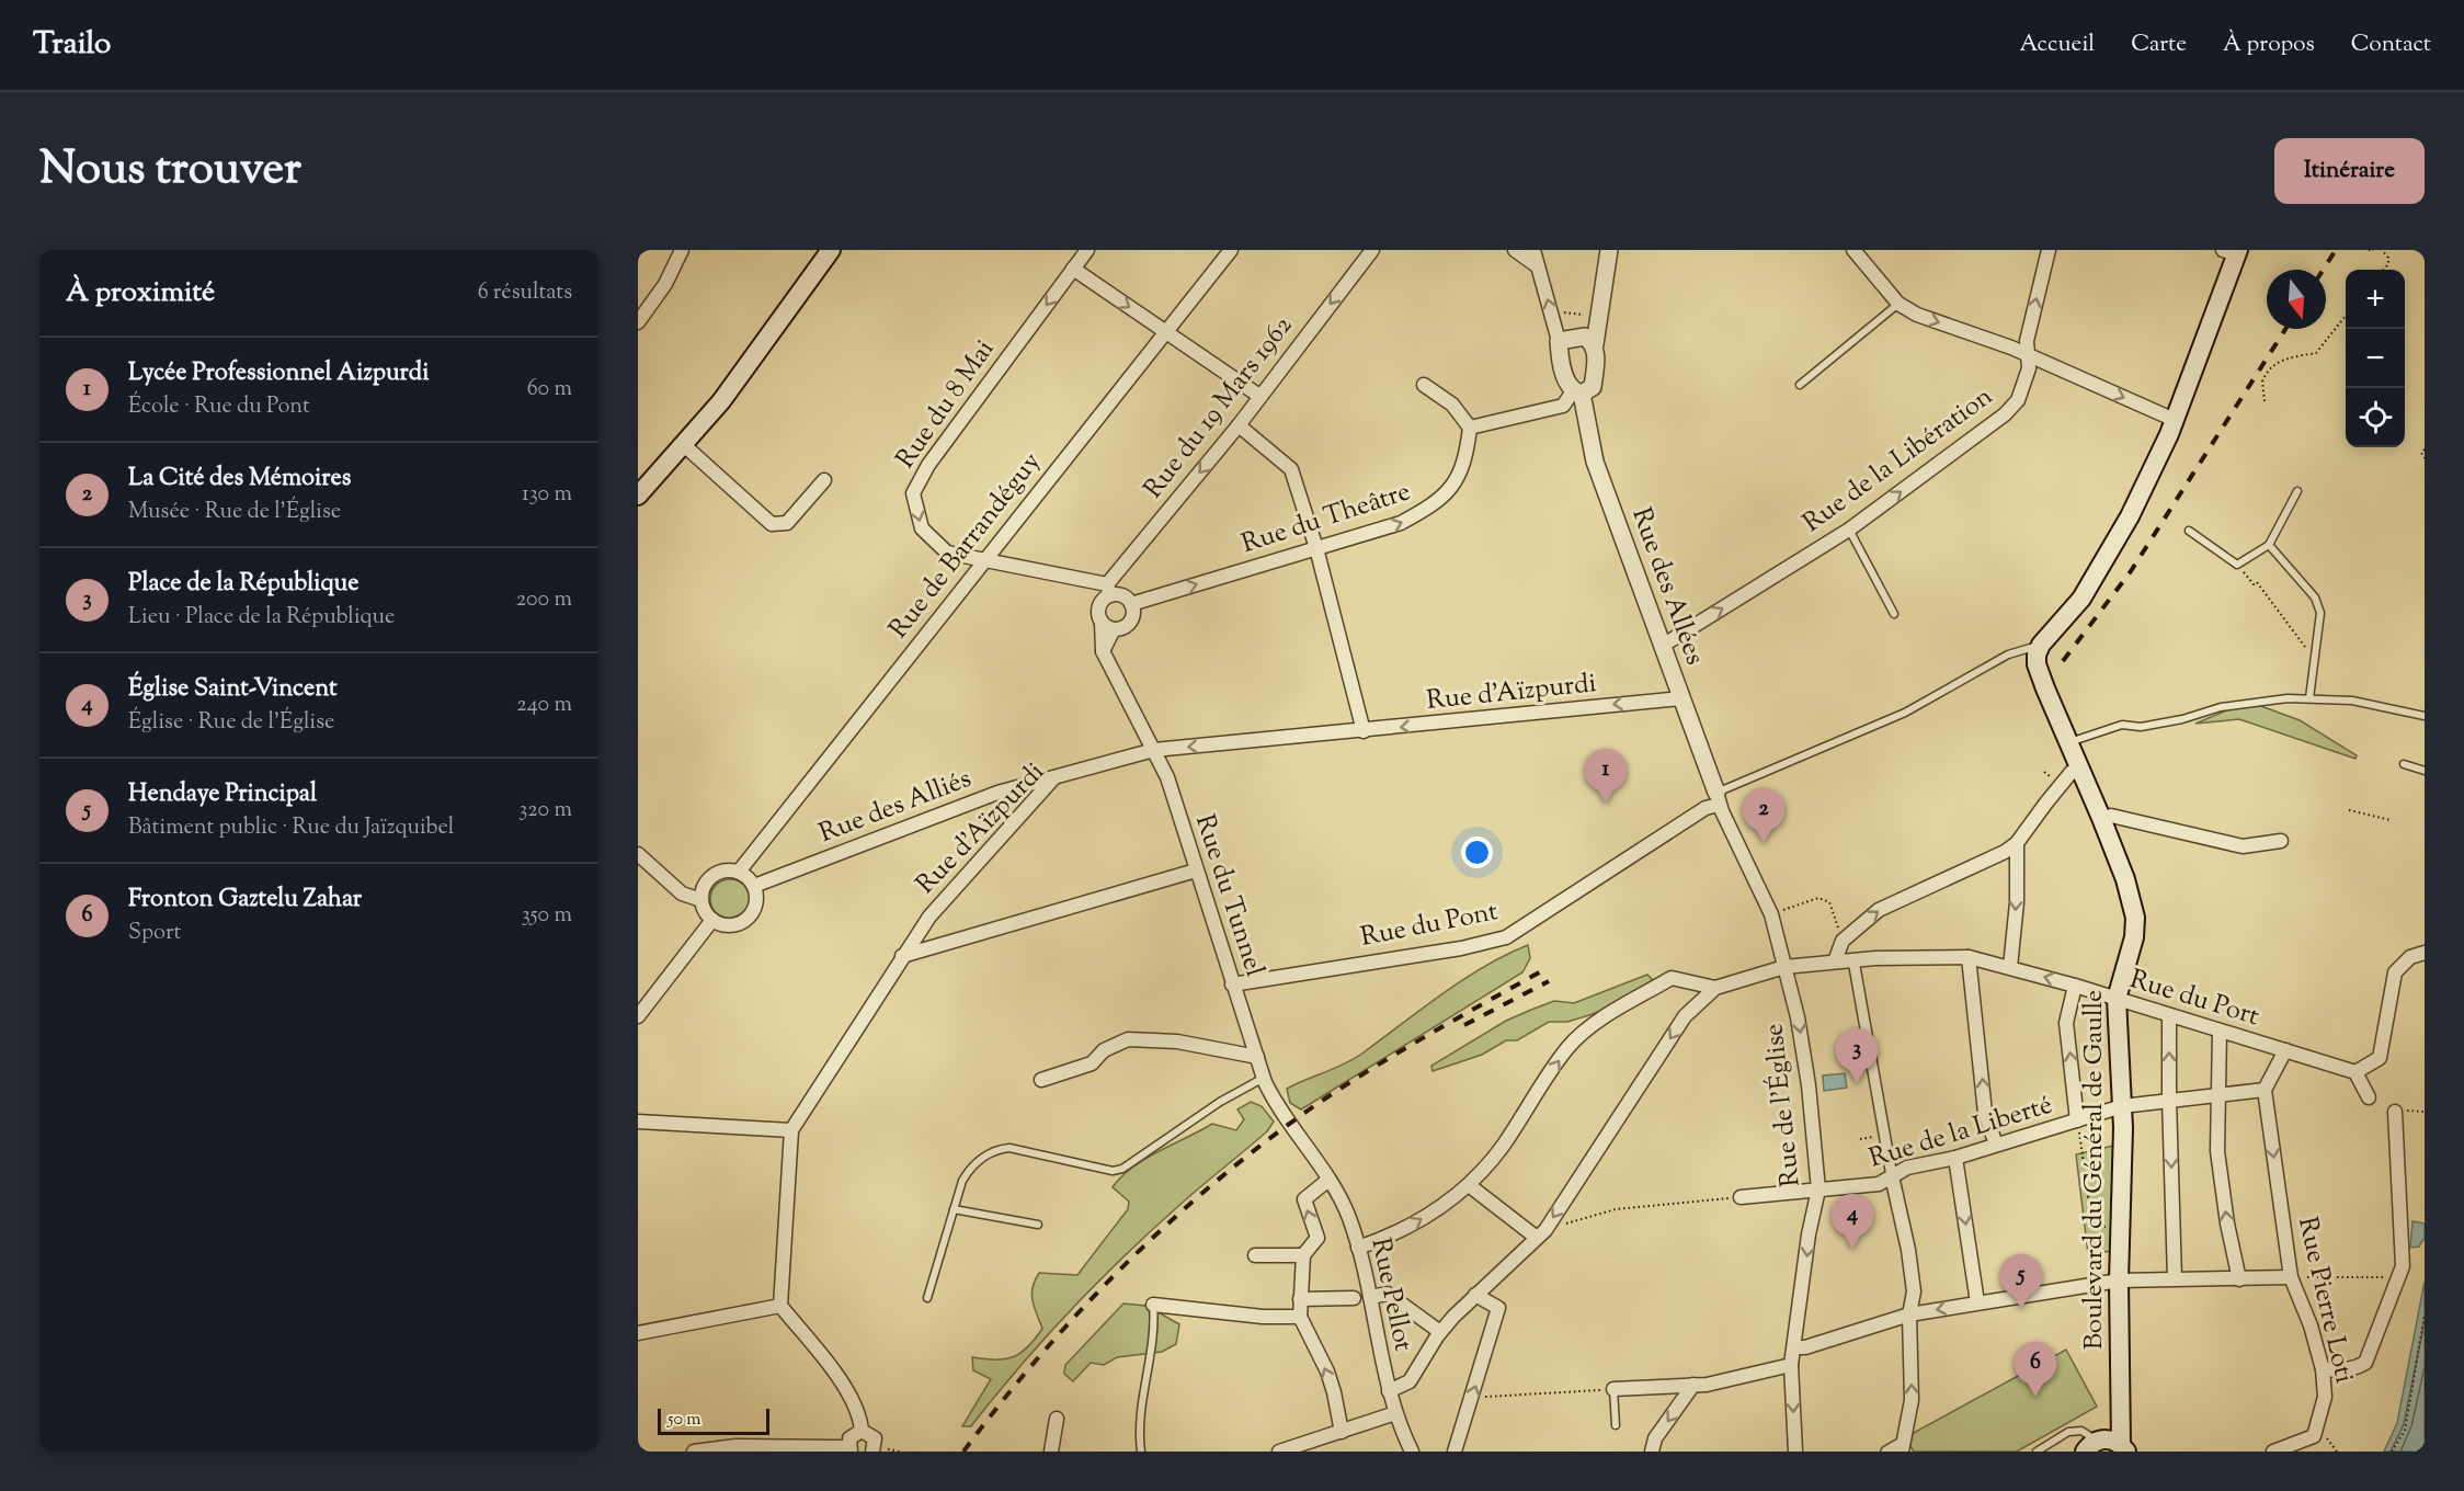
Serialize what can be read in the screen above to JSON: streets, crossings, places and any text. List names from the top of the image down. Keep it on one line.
{"streets":{"main road":["Boulevard du Général de Gaulle"],"street":["Rue du 8 Mai","Rue du 19 Mars 1962","Rue de la Libération","Rue du Theâtre","Rue de Barrandéguy","Rue des Allées","Rue d'Aïzpurdi","Rue des Alliés","Rue du Tunnel","Rue du Pont","Rue du Port","Rue de l'Église","Rue de la Liberté","Rue Pellot","Rue Pierre Loti"]},"crossings":[["Rue du 8 Mai","Rue du 19 Mars 1962"],["Rue du 8 Mai","Rue du Theâtre"],["Rue du 8 Mai","Rue de Barrandéguy"],["Rue du 19 Mars 1962","Rue du Theâtre"],["Rue de la Libération","Rue des Allées"],["Rue de Barrandéguy","Rue des Alliés"],["Rue des Allées","Rue d'Aïzpurdi"],["Rue des Allées","Rue du Pont"],["Rue des Allées","Rue de l'Église"],["Rue d'Aïzpurdi","Rue des Alliés"],["Rue d'Aïzpurdi","Rue du Tunnel"],["Rue du Tunnel","Rue du Pont"],["Rue du Tunnel","Rue Pellot"],["Rue du Pont","Rue de l'Église"],["Rue du Port","Rue de l'Église"],["Rue du Port","Boulevard du Général de Gaulle"],["Rue de l'Église","Rue de la Liberté"],["Rue de la Liberté","Boulevard du Général de Gaulle"],["Rue de la Liberté","Rue Pierre Loti"]],"one_way":["Rue du 19 Mars 1962","Rue de la Libération","Rue du Theâtre","Rue d'Aïzpurdi"],"scale_bar":"50 m","north":"bottom","page":{"header":"Trailo","nav":["Accueil","Carte","À propos","Contact"],"title":"Nous trouver","buttons":"Itinéraire","heading":["À proximité","6 résultats"],"map_buttons":["+","−"],"list":[{"mark":"1","name":"Lycée Professionnel Aizpurdi","note":"École · Rue du Pont","value":"60 m"},{"mark":"2","name":"La Cité des Mémoires","note":"Musée · Rue de l'Église","value":"130 m"},{"mark":"3","name":"Place de la République","note":"Lieu · Place de la République","value":"200 m"},{"mark":"4","name":"Église Saint-Vincent","note":"Église · Rue de l'Église","value":"240 m"},{"mark":"5","name":"Hendaye Principal","note":"Bâtiment public · Rue du Jaïzquibel","value":"320 m"},{"mark":"6","name":"Fronton Gaztelu Zahar","note":"Sport","value":"350 m"}],"pins":["1","2","3","4","5","6"],"scale":"50 m"}}
